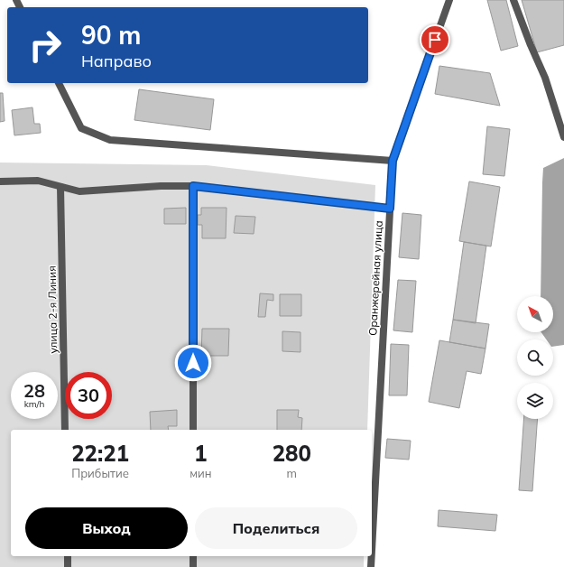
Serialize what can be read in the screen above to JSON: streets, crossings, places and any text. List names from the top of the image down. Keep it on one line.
{"streets":{"street":["Оранжерейная улица","улица 2-я Линия"]},"north":"top left","page":{"turn":["90 m","Направо"],"speed":"28 km/h","limit":"30","eta":["22:21","Прибытие","1","мин","280","m"],"buttons":["Выход","Поделиться"]}}
